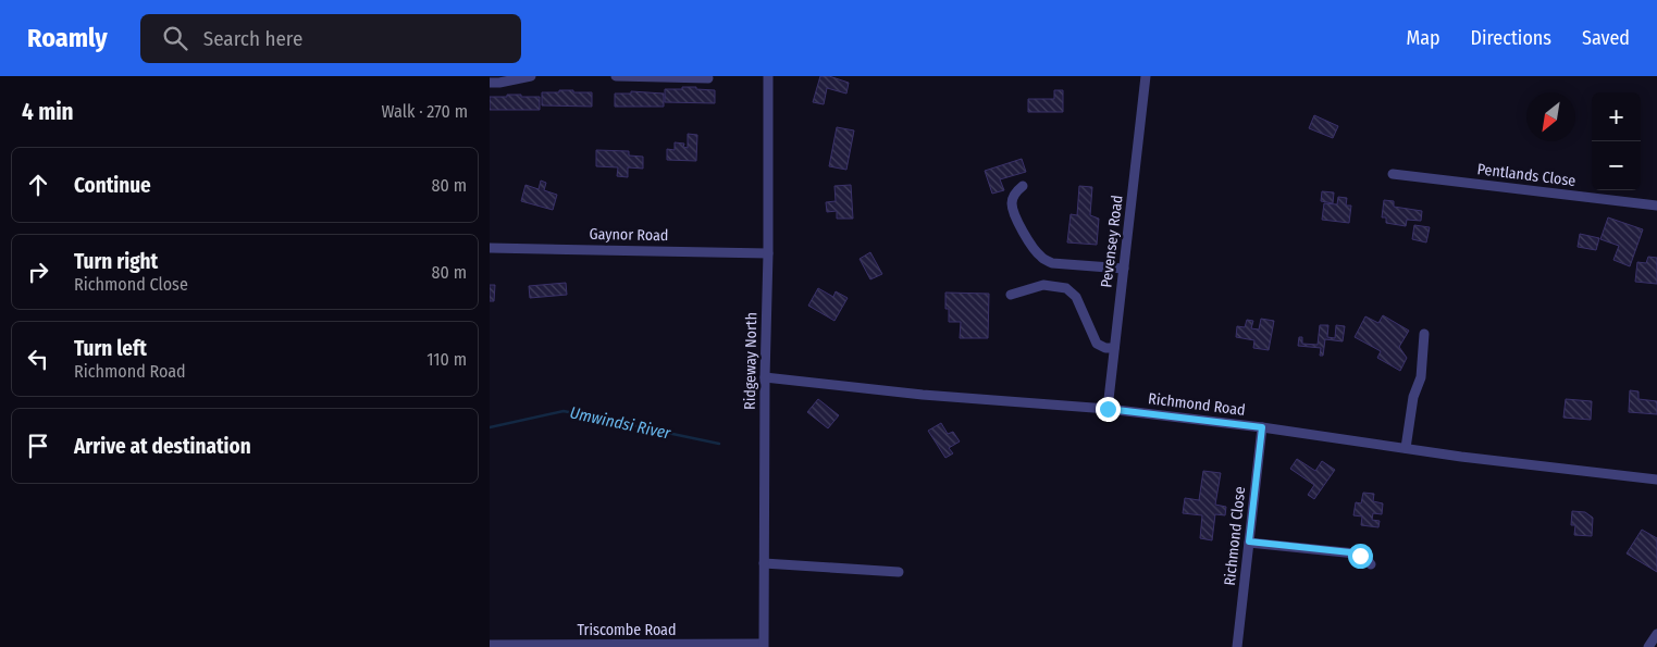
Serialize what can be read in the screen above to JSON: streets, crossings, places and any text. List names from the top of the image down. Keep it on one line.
{"streets":{"street":["Pentlands Close","Gaynor Road","Pevensey Road","Ridgeway North","Richmond Road","Richmond Close","Triscombe Road"]},"crossings":[["Gaynor Road","Ridgeway North"],["Pevensey Road","Richmond Road"],["Ridgeway North","Richmond Road"],["Ridgeway North","Triscombe Road"],["Richmond Road","Richmond Close"]],"water":["Umwindsi River"],"north":"bottom left","page":{"header":"Roamly","search":"Search here","nav":["Map","Directions","Saved"],"heading":["4 min","Walk · 270 m"],"map_buttons":["+","−"],"list":[["Continue","80 m"],["Turn right","Richmond Close","80 m"],["Turn left","Richmond Road","110 m"],"Arrive at destination"]}}
